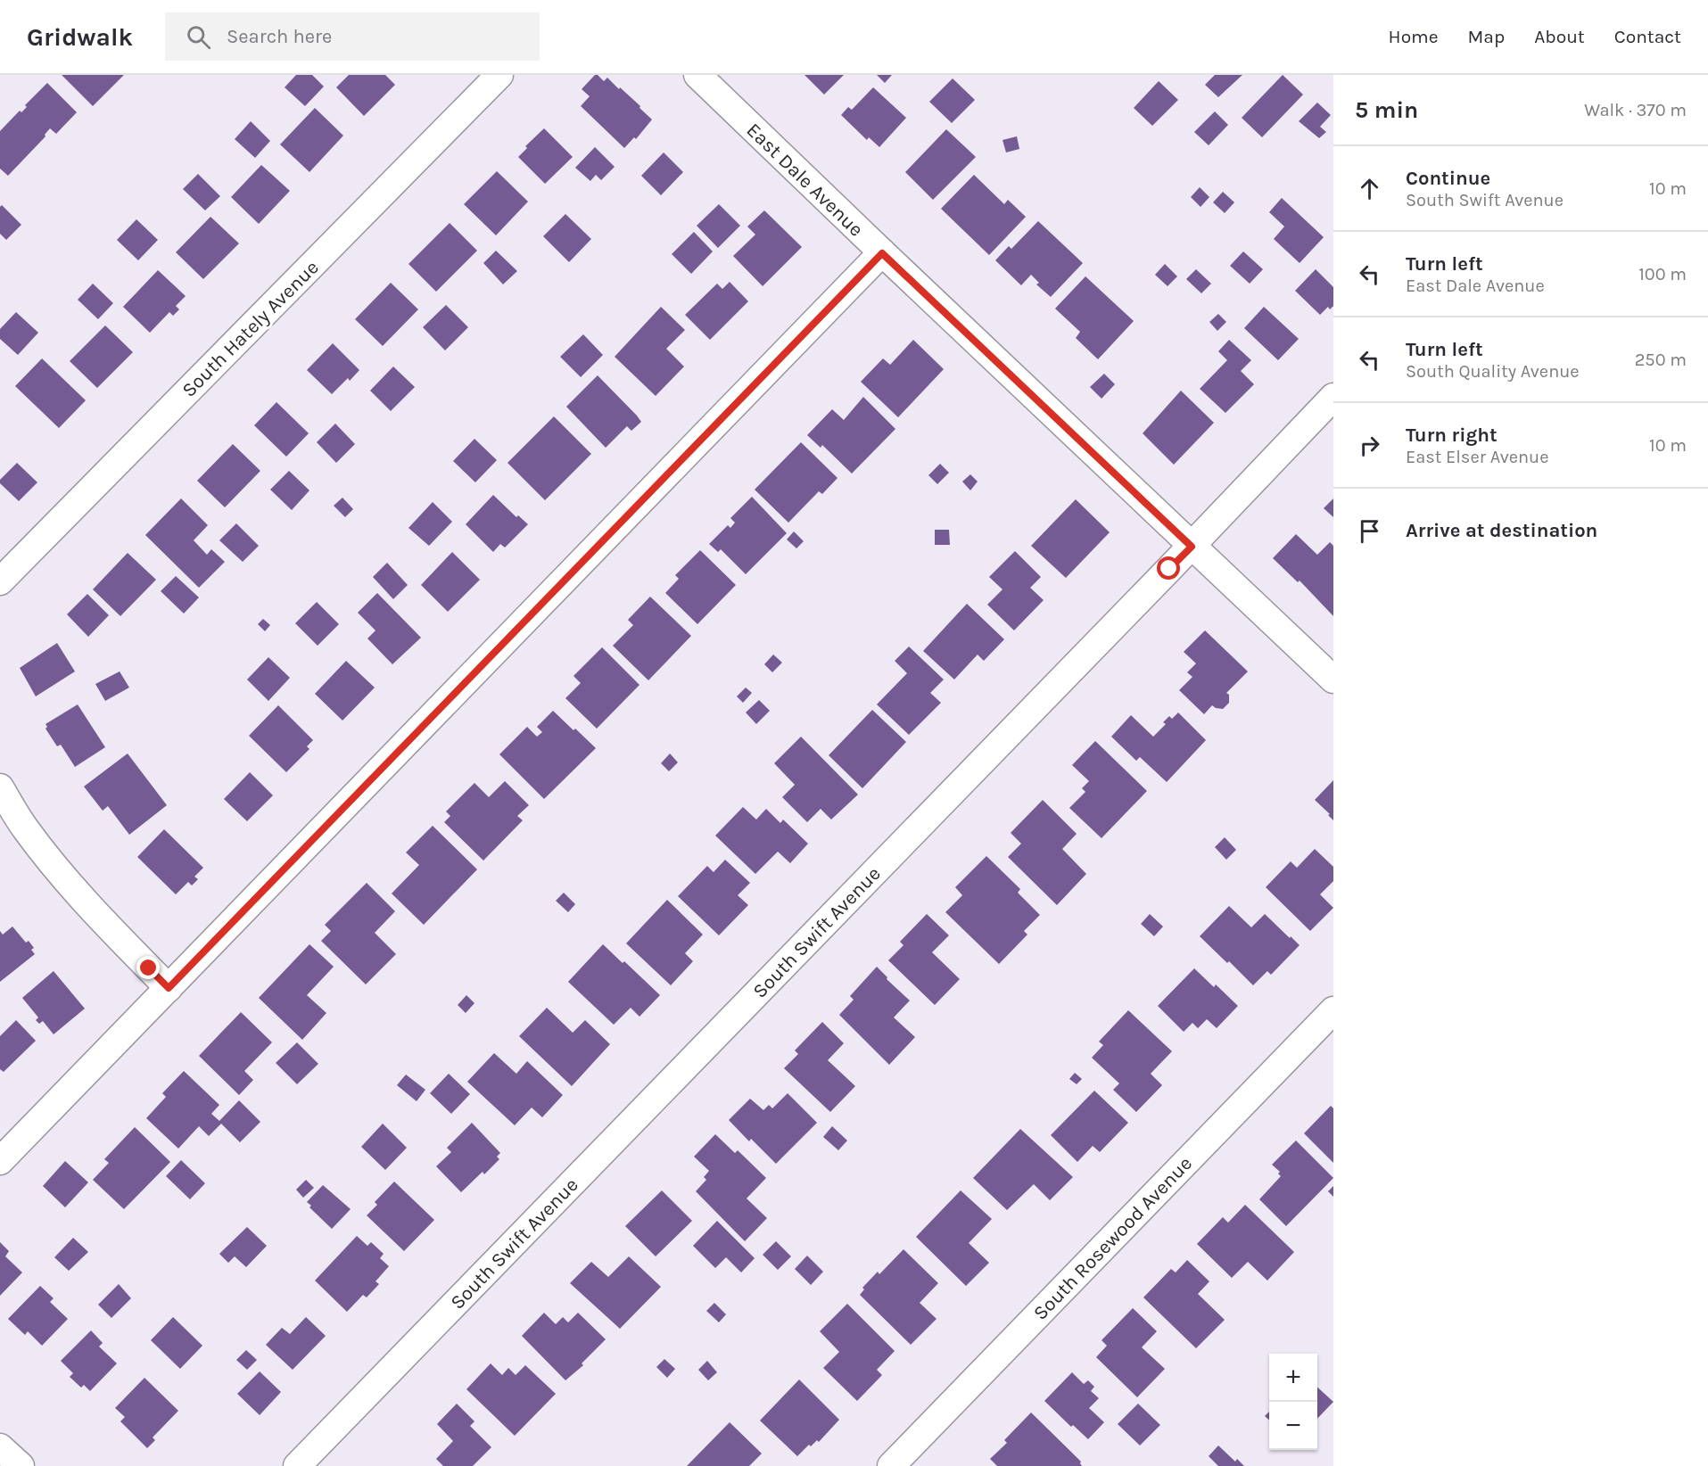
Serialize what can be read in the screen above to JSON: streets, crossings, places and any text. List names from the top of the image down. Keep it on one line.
{"streets":{"street":["East Dale Avenue","South Hately Avenue","South Swift Avenue","South Rosewood Avenue"]},"crossings":[["East Dale Avenue","South Swift Avenue"]],"page":{"header":"Gridwalk","search":"Search here","nav":["Home","Map","About","Contact"],"heading":["5 min","Walk · 370 m"],"list":[["Continue","South Swift Avenue","10 m"],["Turn left","East Dale Avenue","100 m"],["Turn left","South Quality Avenue","250 m"],["Turn right","East Elser Avenue","10 m"],"Arrive at destination"],"map_buttons":["+","−"]}}
